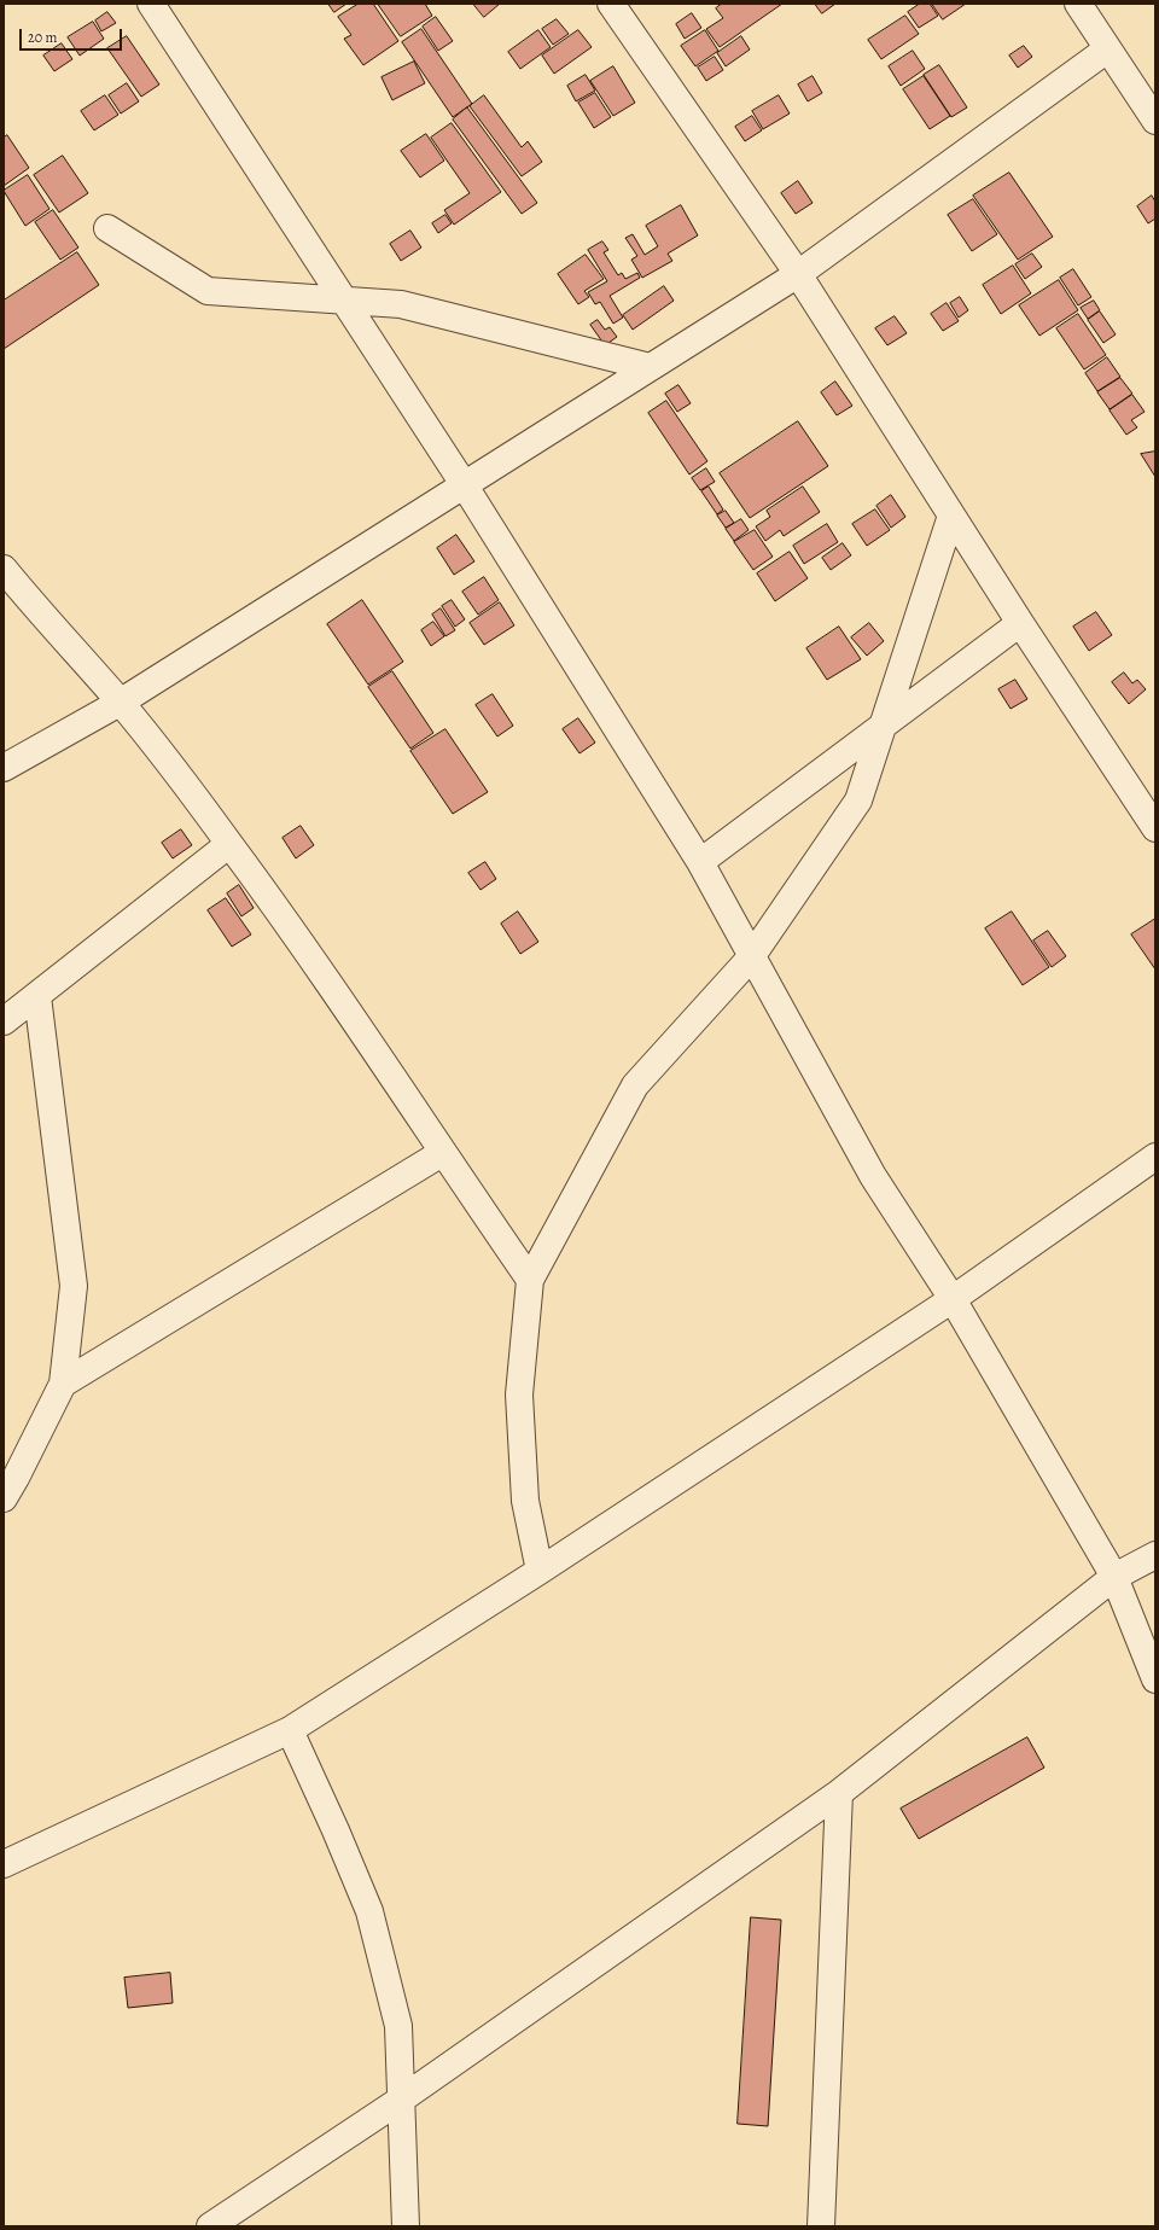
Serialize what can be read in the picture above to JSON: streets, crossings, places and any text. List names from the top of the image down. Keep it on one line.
{"scale_bar":"20 m"}
